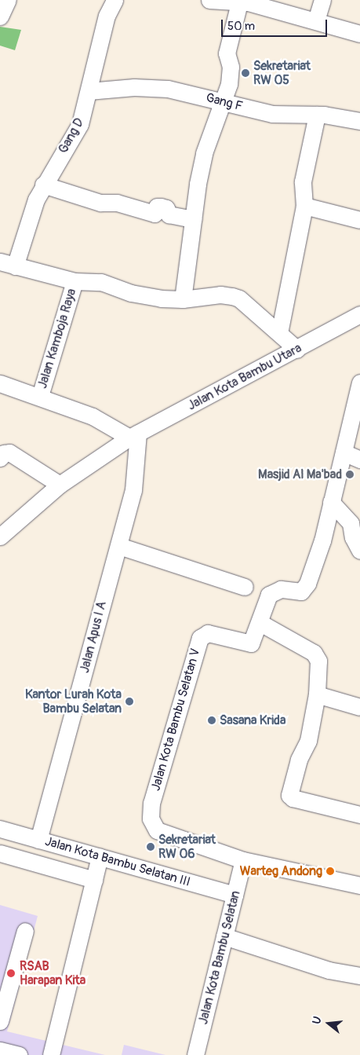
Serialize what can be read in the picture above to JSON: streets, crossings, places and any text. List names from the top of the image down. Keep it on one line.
{"streets":{"street":["Gang F","Gang D","Jalan Kamboja Raya","Jalan Kota Bambu Utara","Jalan Apus I A","Jalan Kota Bambu Selatan V","Jalan Kota Bambu Selatan III","Jalan Kota Bambu Selatan"]},"crossings":[["Gang F","Gang D"],["Jalan Kamboja Raya","Jalan Kota Bambu Utara"],["Jalan Kamboja Raya","Jalan Apus I A"],["Jalan Kota Bambu Utara","Jalan Apus I A"],["Jalan Apus I A","Jalan Kota Bambu Selatan III"],["Jalan Kota Bambu Selatan V","Jalan Kota Bambu Selatan"],["Jalan Kota Bambu Selatan III","Jalan Kota Bambu Selatan"]],"places":["Sekretariat RW 05","Masjid Al Ma'bad","Kantor Lurah Kota Bambu Selatan","Sasana Krida","Sekretariat RW 06","Warteg Andong","RSAB Harapan Kita"],"scale_bar":"50 m","north":"left"}
